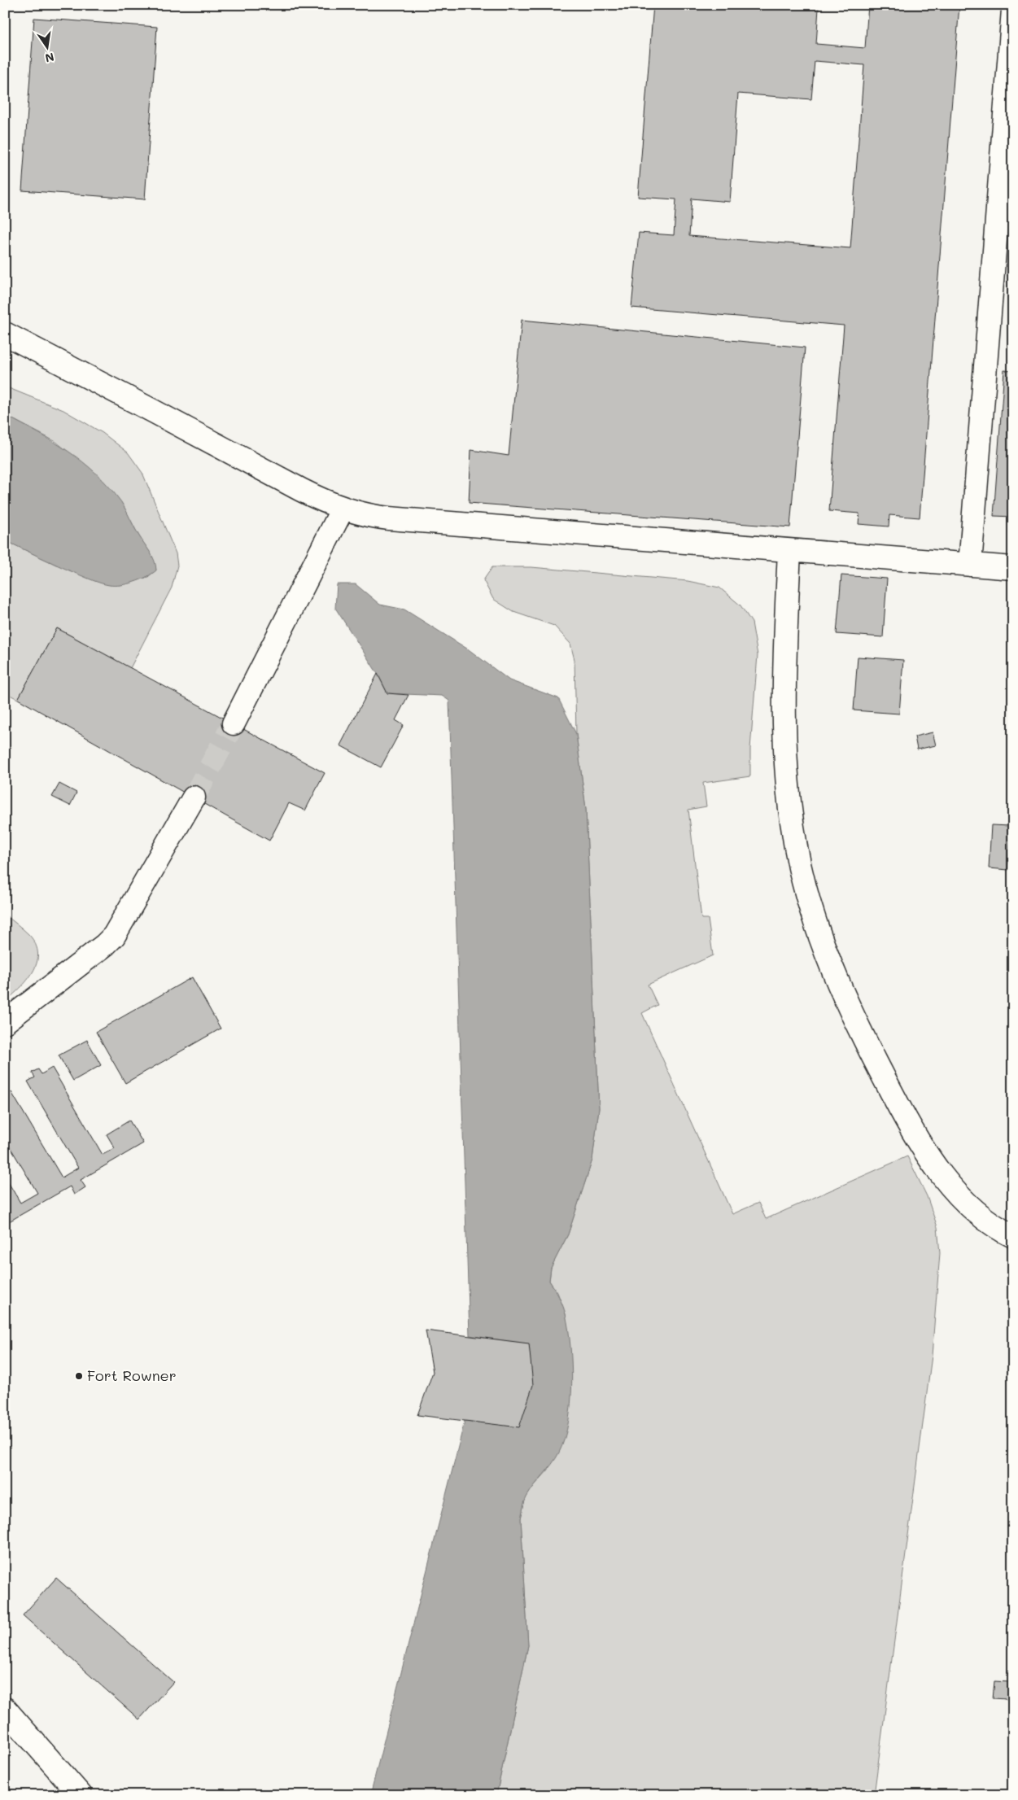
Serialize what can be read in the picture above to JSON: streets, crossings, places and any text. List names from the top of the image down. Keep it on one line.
{"places":["Fort Rowner"],"north":"bottom"}
